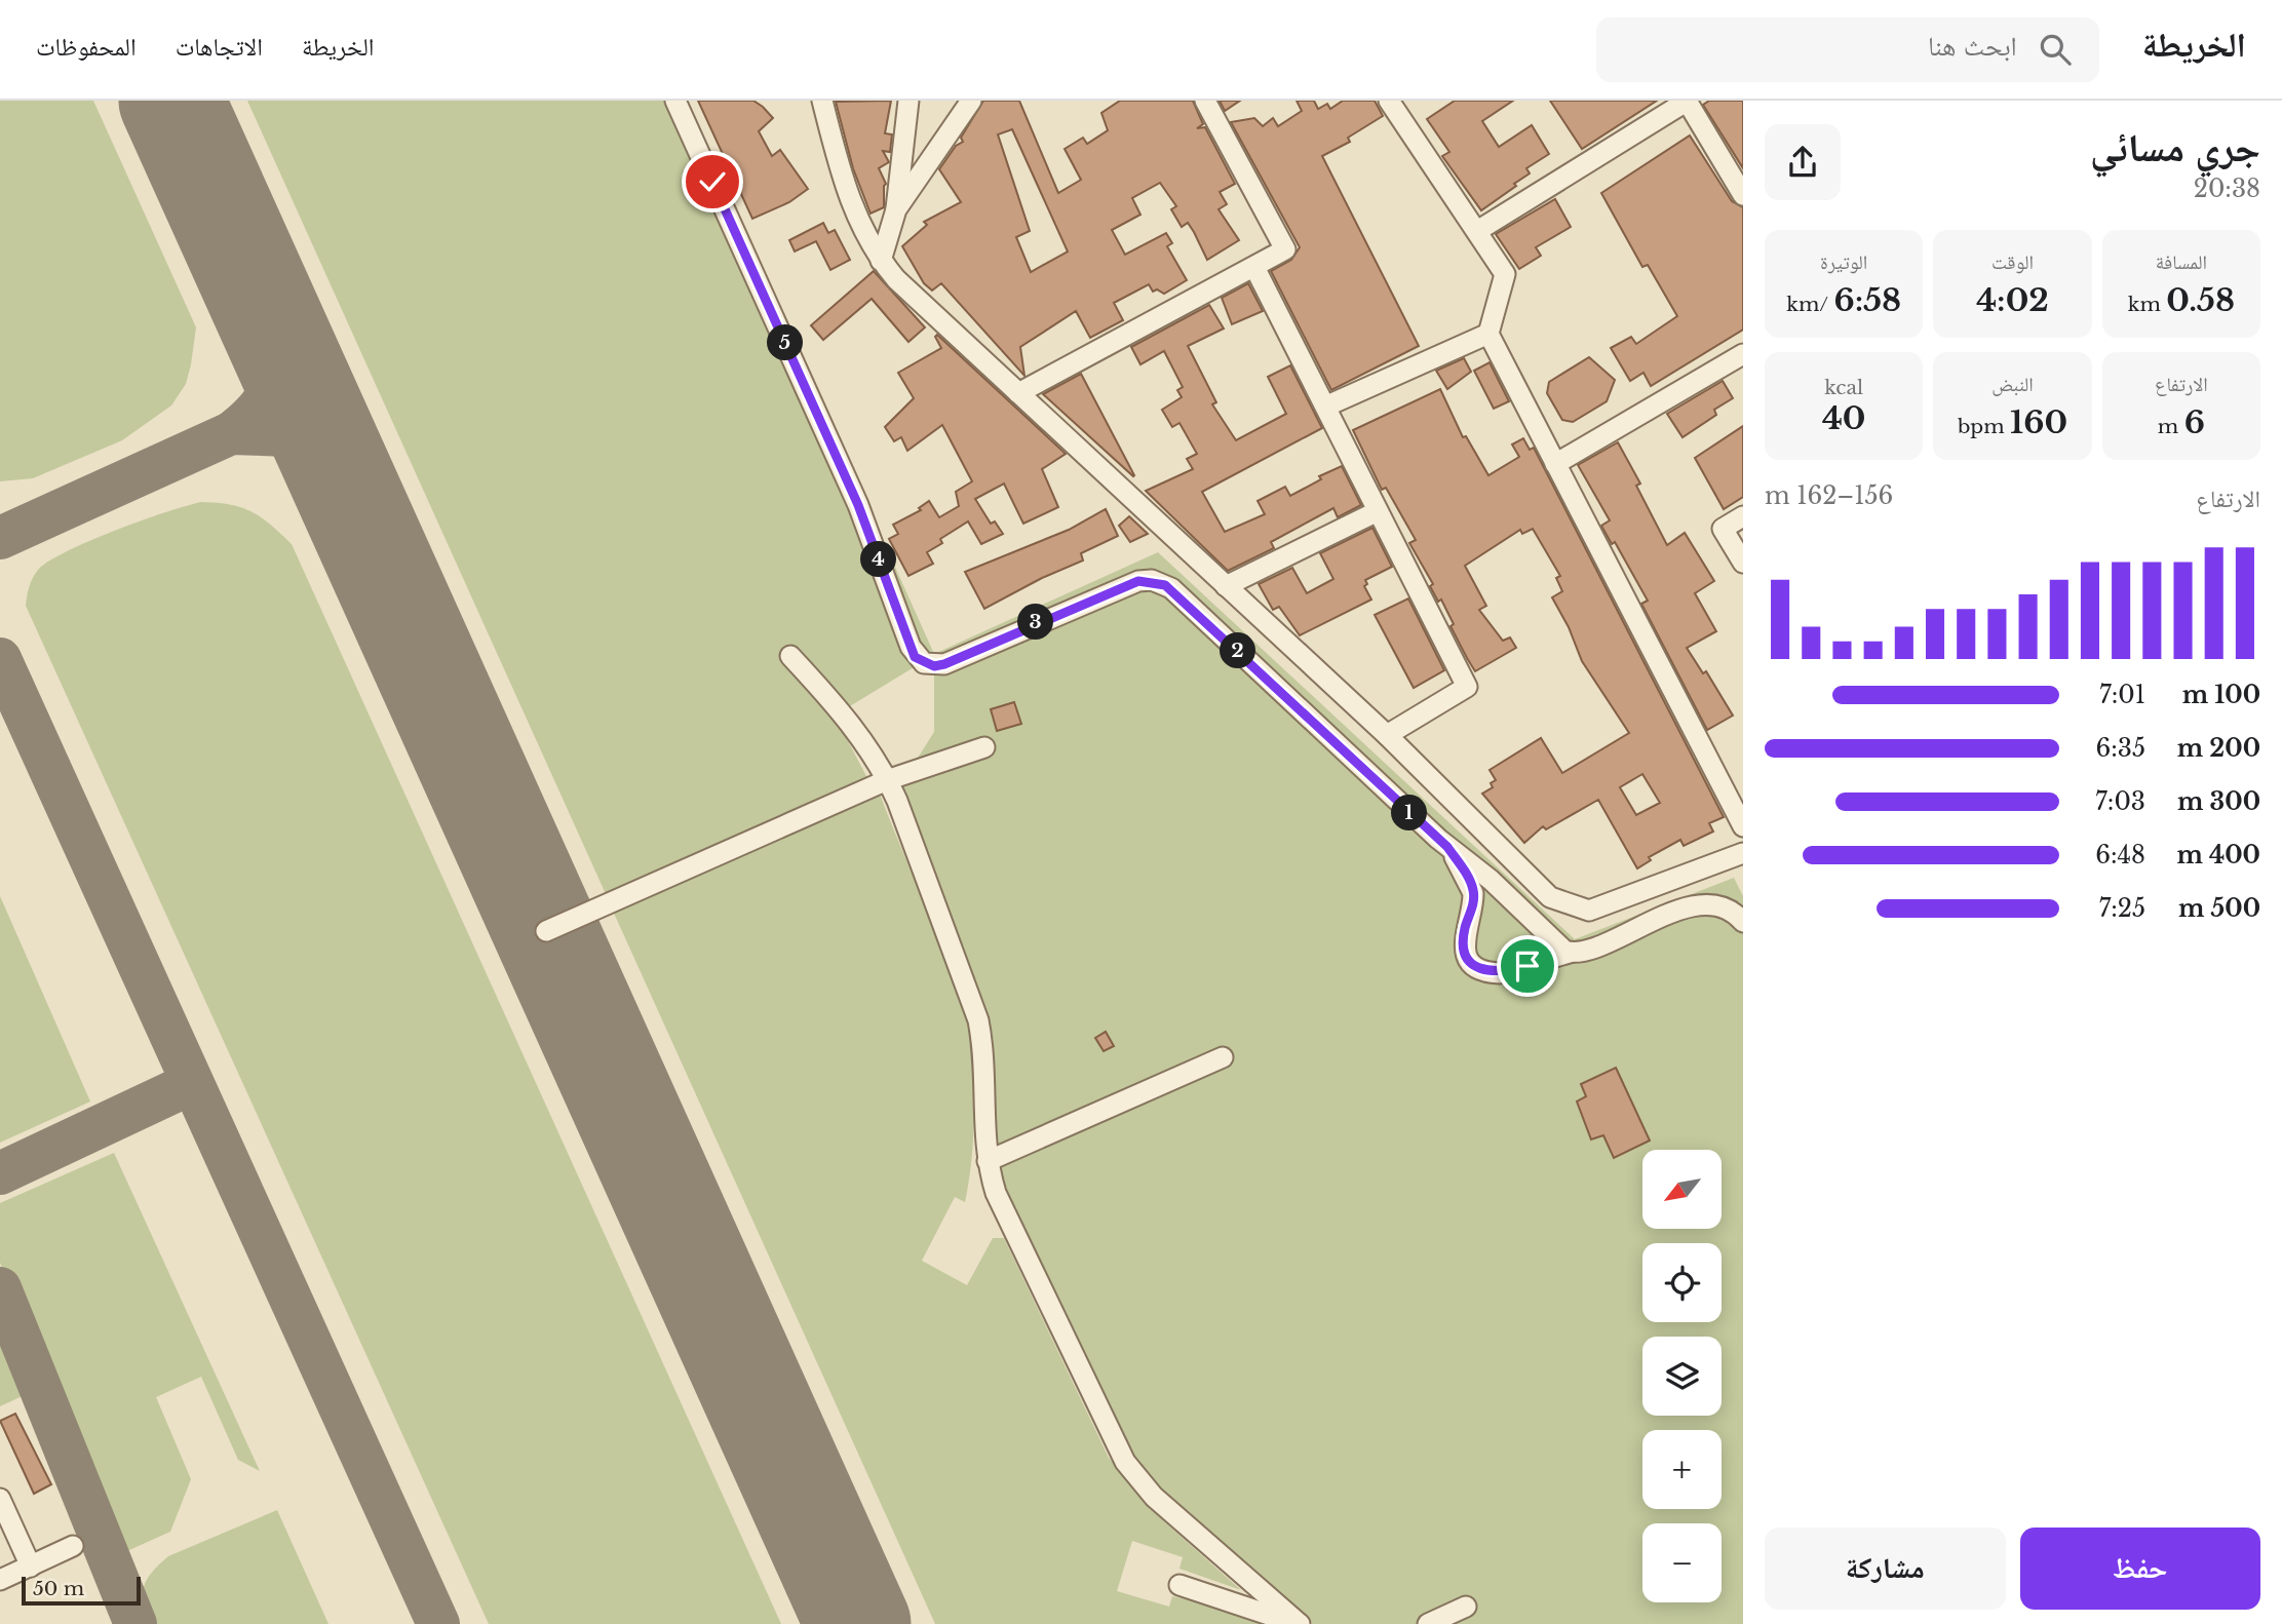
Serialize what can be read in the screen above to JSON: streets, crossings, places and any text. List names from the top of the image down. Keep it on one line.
{"scale_bar":"50 m","north":"bottom left","page":{"header":"الخريطة","search":"ابحث هنا","nav":["الخريطة","الاتجاهات","المحفوظات"],"heading":["جري مسائي","20:38"],"stats":[["المسافة","0.58 km"],["الوقت","4:02"],["الوتيرة","6:58 /km"],["الارتفاع","6 m"],["النبض","160 bpm"],["kcal","40"]],"pins":["5","4","3","2","1"],"chart":["الارتفاع","156–162 m"],"list":[{"name":"100 m","note":"7:01"},{"name":"200 m","note":"6:35"},{"name":"300 m","note":"7:03"},{"name":"400 m","note":"6:48"},{"name":"500 m","note":"7:25"}],"map_buttons":["+","−"],"buttons":["حفظ","مشاركة"],"scale":"50 m"}}
